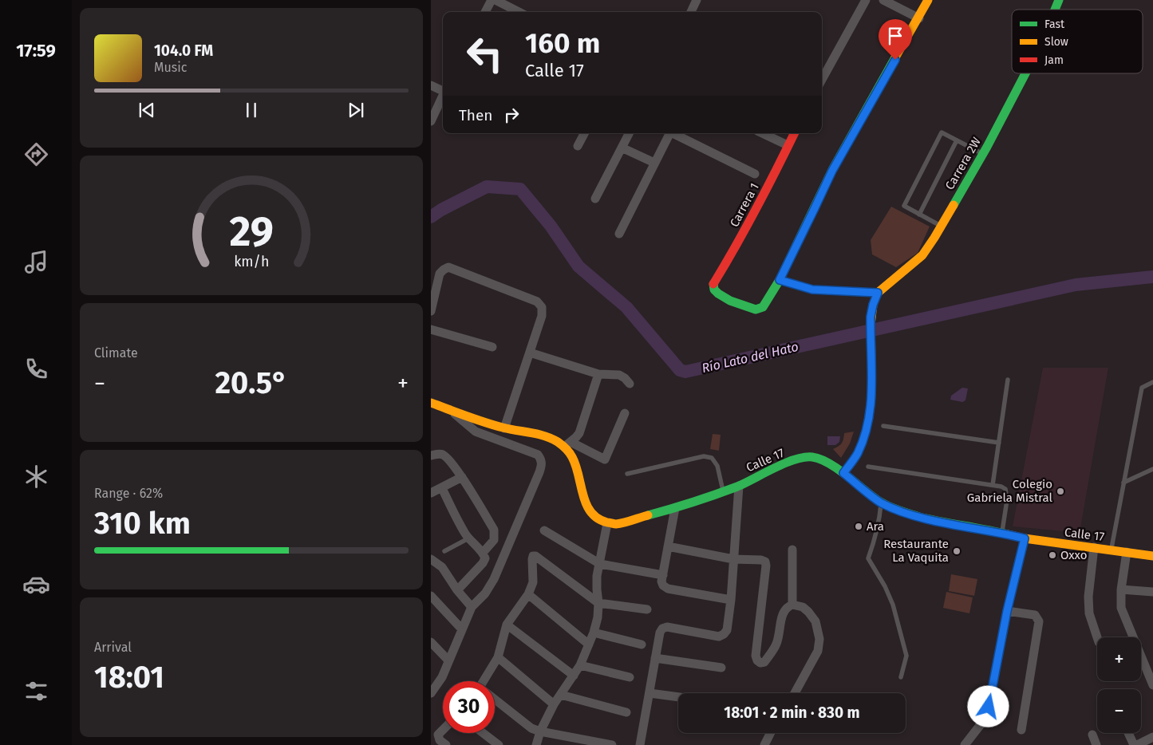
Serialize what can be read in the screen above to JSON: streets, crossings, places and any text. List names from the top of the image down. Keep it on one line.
{"streets":{"street":["Carrera 2W","Carrera 1","Calle 17"]},"water":["Río Lato del Hato"],"places":["Colegio Gabriela Mistral","Ara","Restaurante La Vaquita","Oxxo"],"legend":["Fast","Slow","Jam"],"page":{"tabs":"17:59","turn":["160 m","Calle 17"],"song":["104.0 FM","Music"],"then":"Then","tile":["Climate",["Range · 62%","310 km"],["Arrival","18:01"]],"heat":["−","20.5°","+"],"map_buttons":["+","−"],"limit":"30","trip":"18:01 · 2 min · 830 m","gauge":["29","km/h"]}}
